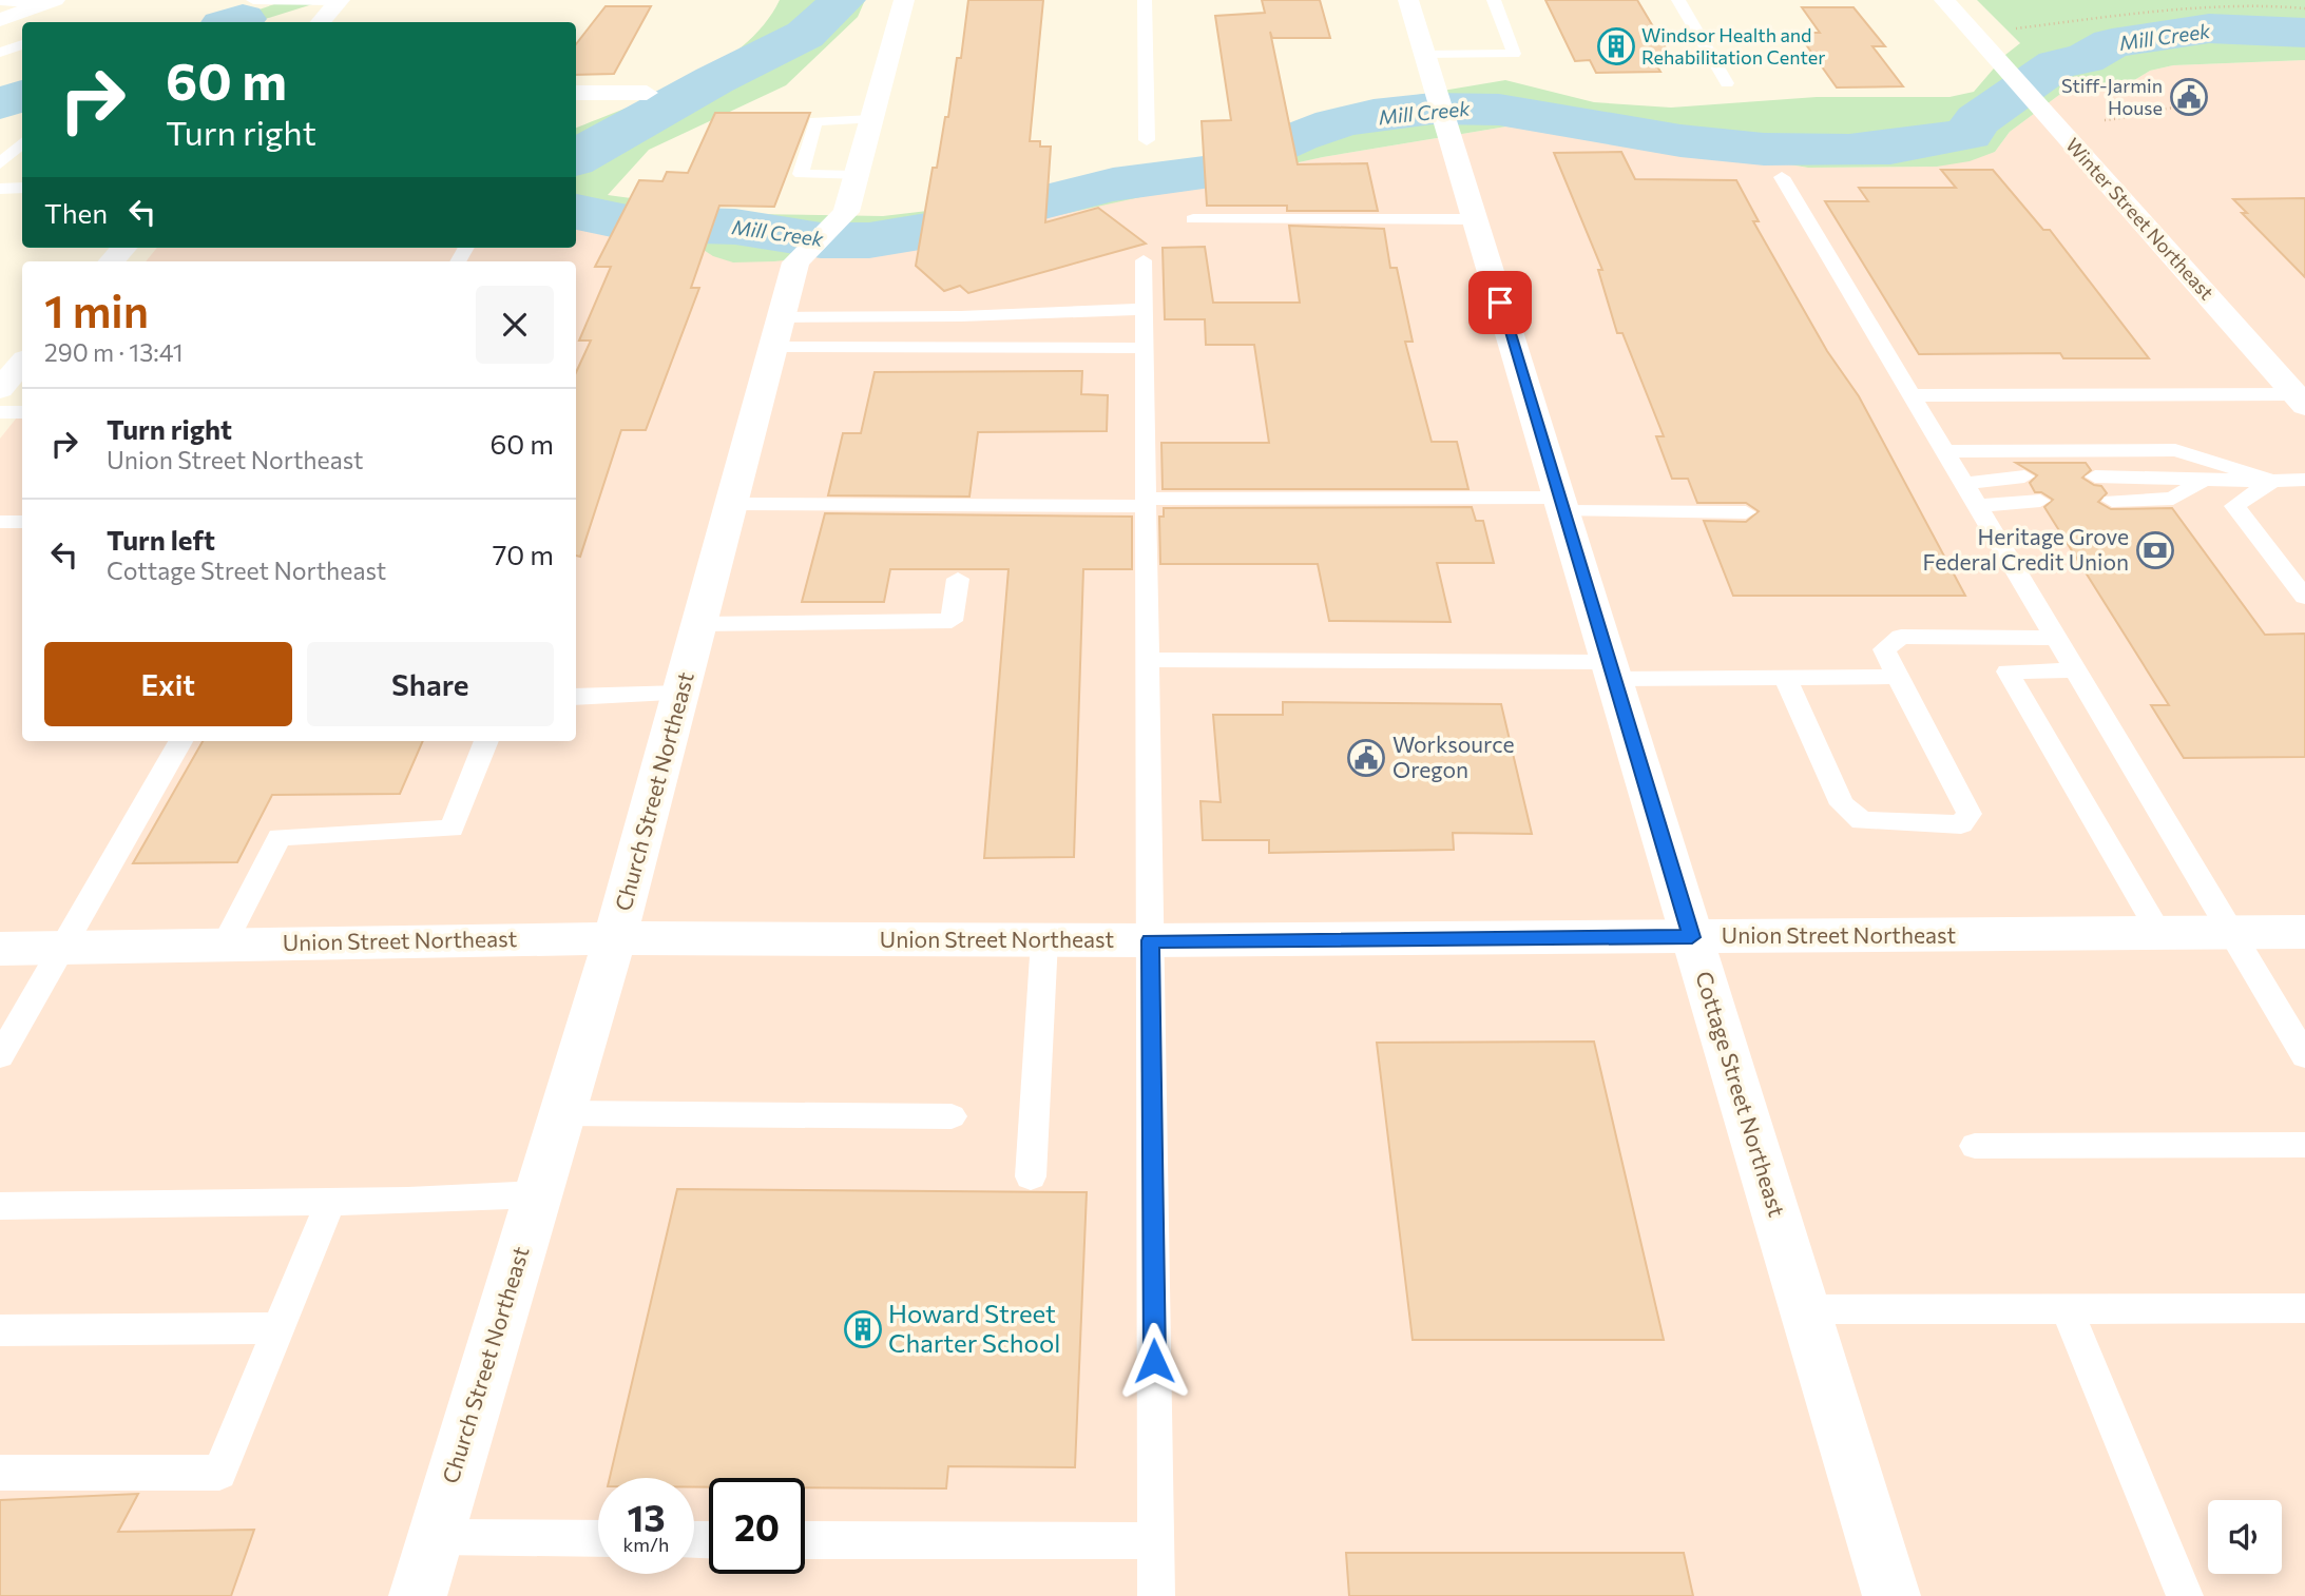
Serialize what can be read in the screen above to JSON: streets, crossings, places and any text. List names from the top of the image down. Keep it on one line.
{"streets":{"street":["Winter Street Northeast","Church Street Northeast","Union Street Northeast","Cottage Street Northeast"]},"crossings":[["Church Street Northeast","Union Street Northeast"],["Union Street Northeast","Cottage Street Northeast"]],"water":["Mill Creek"],"places":{"building":["Windsor Health and Rehabilitation Center","Howard Street Charter School"],"public building":["Stiff-Jarmin House","Worksource Oregon"],"bank":["Heritage Grove Federal Credit Union"]},"page":{"turn":["60 m","Turn right"],"then":"Then","heading":["1 min","290 m · 13:41"],"list":[{"name":"Turn right","note":"Union Street Northeast","value":"60 m"},{"name":"Turn left","note":"Cottage Street Northeast","value":"70 m"}],"buttons":["Exit","Share"],"speed":"13 km/h","limit":"20"}}
